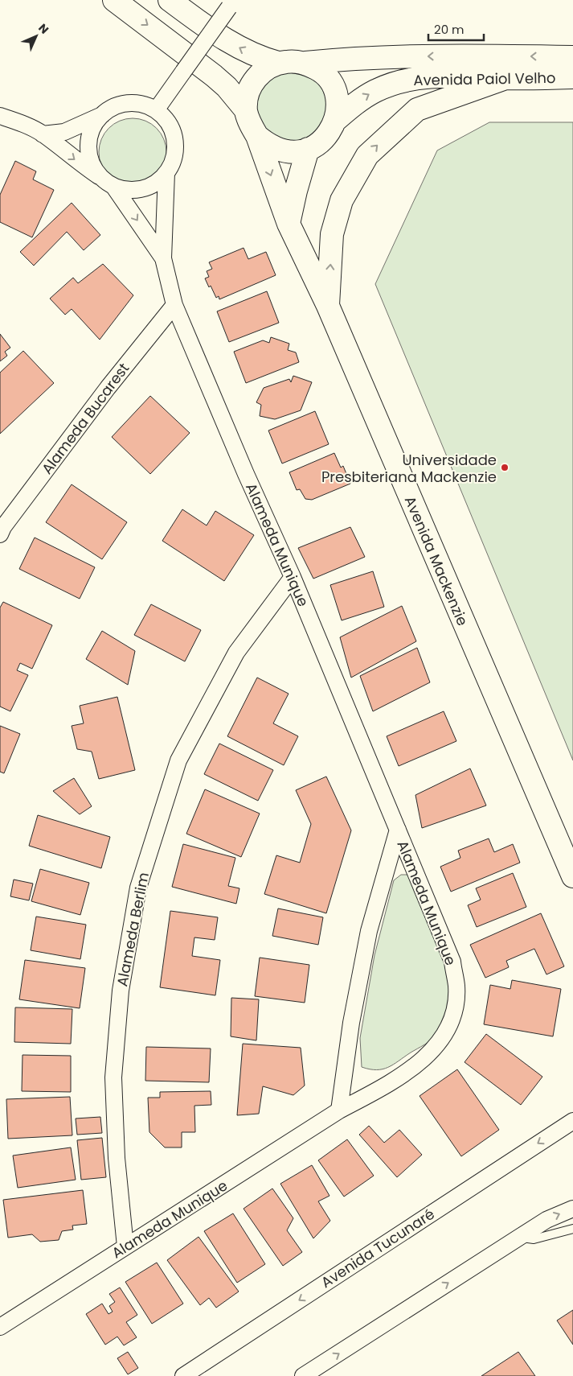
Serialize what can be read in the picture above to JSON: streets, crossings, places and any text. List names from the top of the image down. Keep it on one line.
{"streets":{"main road":["Avenida Paiol Velho","Avenida Mackenzie"],"street":["Alameda Bucarest","Alameda Munique","Alameda Berlim","Avenida Tucunaré"]},"crossings":[["Avenida Paiol Velho","Avenida Mackenzie"],["Alameda Bucarest","Alameda Munique"],["Alameda Munique","Alameda Berlim"]],"places":["Universidade Presbiteriana Mackenzie"],"scale_bar":"20 m","north":"top right"}
